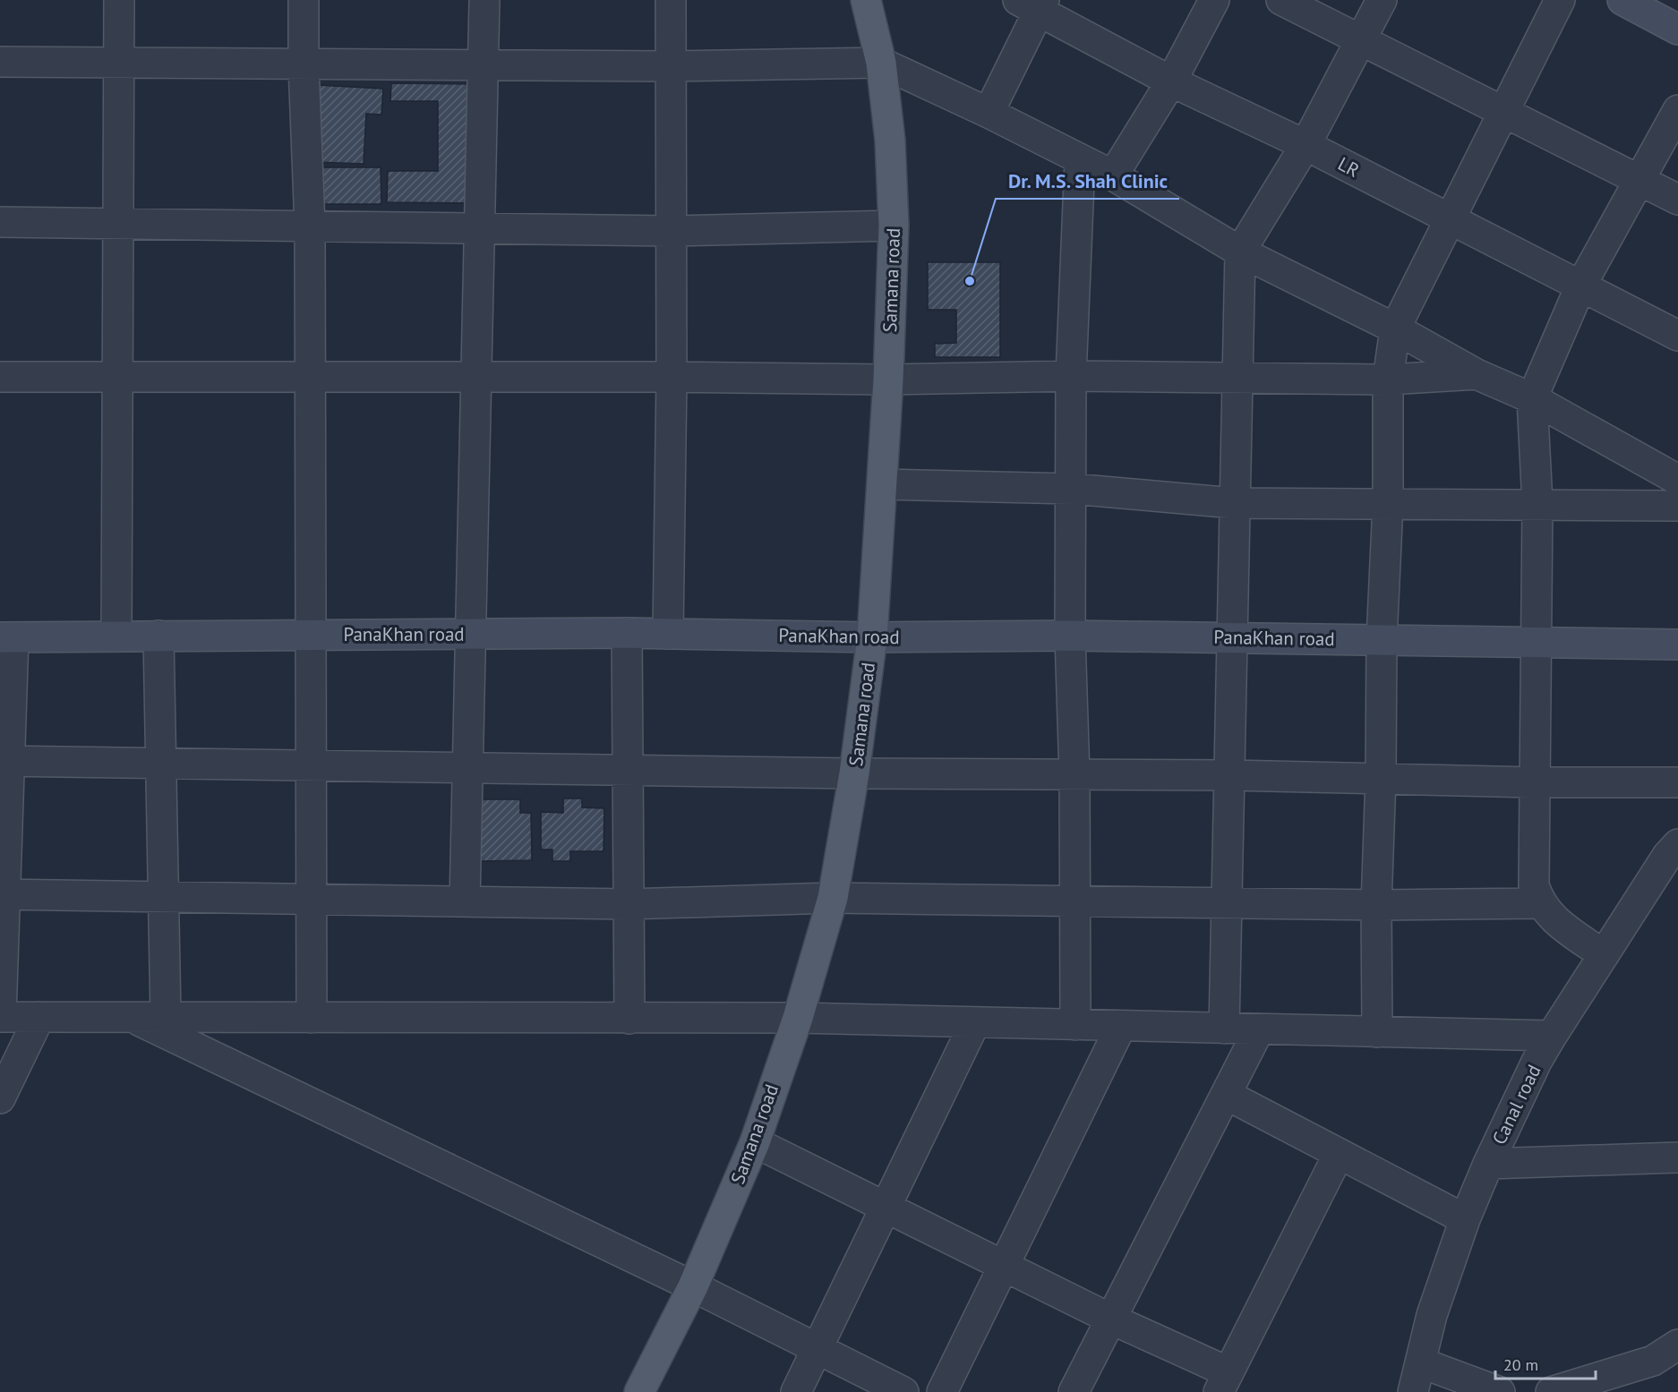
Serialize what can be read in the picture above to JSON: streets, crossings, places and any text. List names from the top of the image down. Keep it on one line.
{"streets":{"main road":["Samana road"],"street":["LR","PanaKhan road","Canal road"]},"crossings":[["Samana road","PanaKhan road"]],"places":["Dr. M.S. Shah Clinic"],"scale_bar":"20 m"}
